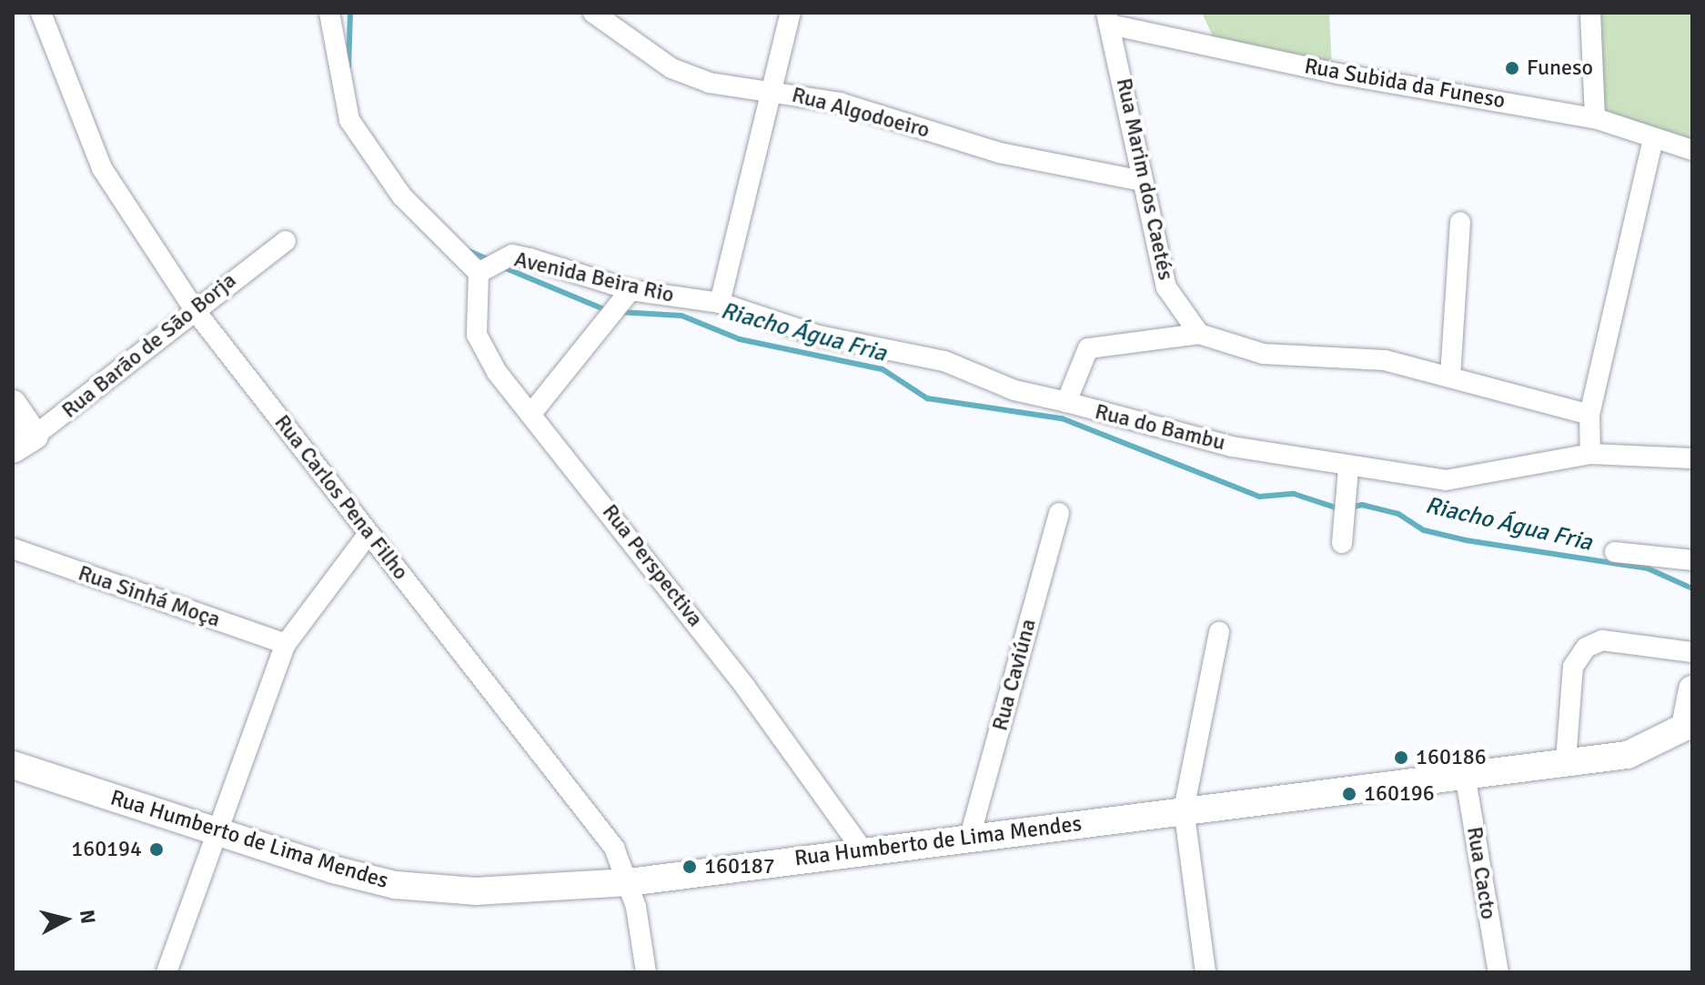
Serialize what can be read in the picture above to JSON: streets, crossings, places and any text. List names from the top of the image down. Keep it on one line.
{"streets":{"street":["Rua Subida da Funeso","Rua Algodoeiro","Rua Marim dos Caetés","Avenida Beira Rio","Rua Barão de São Borja","Rua do Bambu","Rua Carlos Pena Filho","Rua Perspectiva","Rua Sinhá Moça","Rua Caviúna","Rua Humberto de Lima Mendes","Rua Cacto"]},"crossings":[["Rua Subida da Funeso","Rua Marim dos Caetés"],["Rua Algodoeiro","Rua Marim dos Caetés"],["Rua Marim dos Caetés","Rua do Bambu"],["Avenida Beira Rio","Rua do Bambu"],["Avenida Beira Rio","Rua Perspectiva"],["Rua Barão de São Borja","Rua Carlos Pena Filho"],["Rua Carlos Pena Filho","Rua Humberto de Lima Mendes"],["Rua Perspectiva","Rua Humberto de Lima Mendes"],["Rua Caviúna","Rua Humberto de Lima Mendes"],["Rua Humberto de Lima Mendes","Rua Cacto"]],"water":["Riacho Água Fria"],"places":["Funeso","160186","160196","160194","160187"],"north":"right"}
